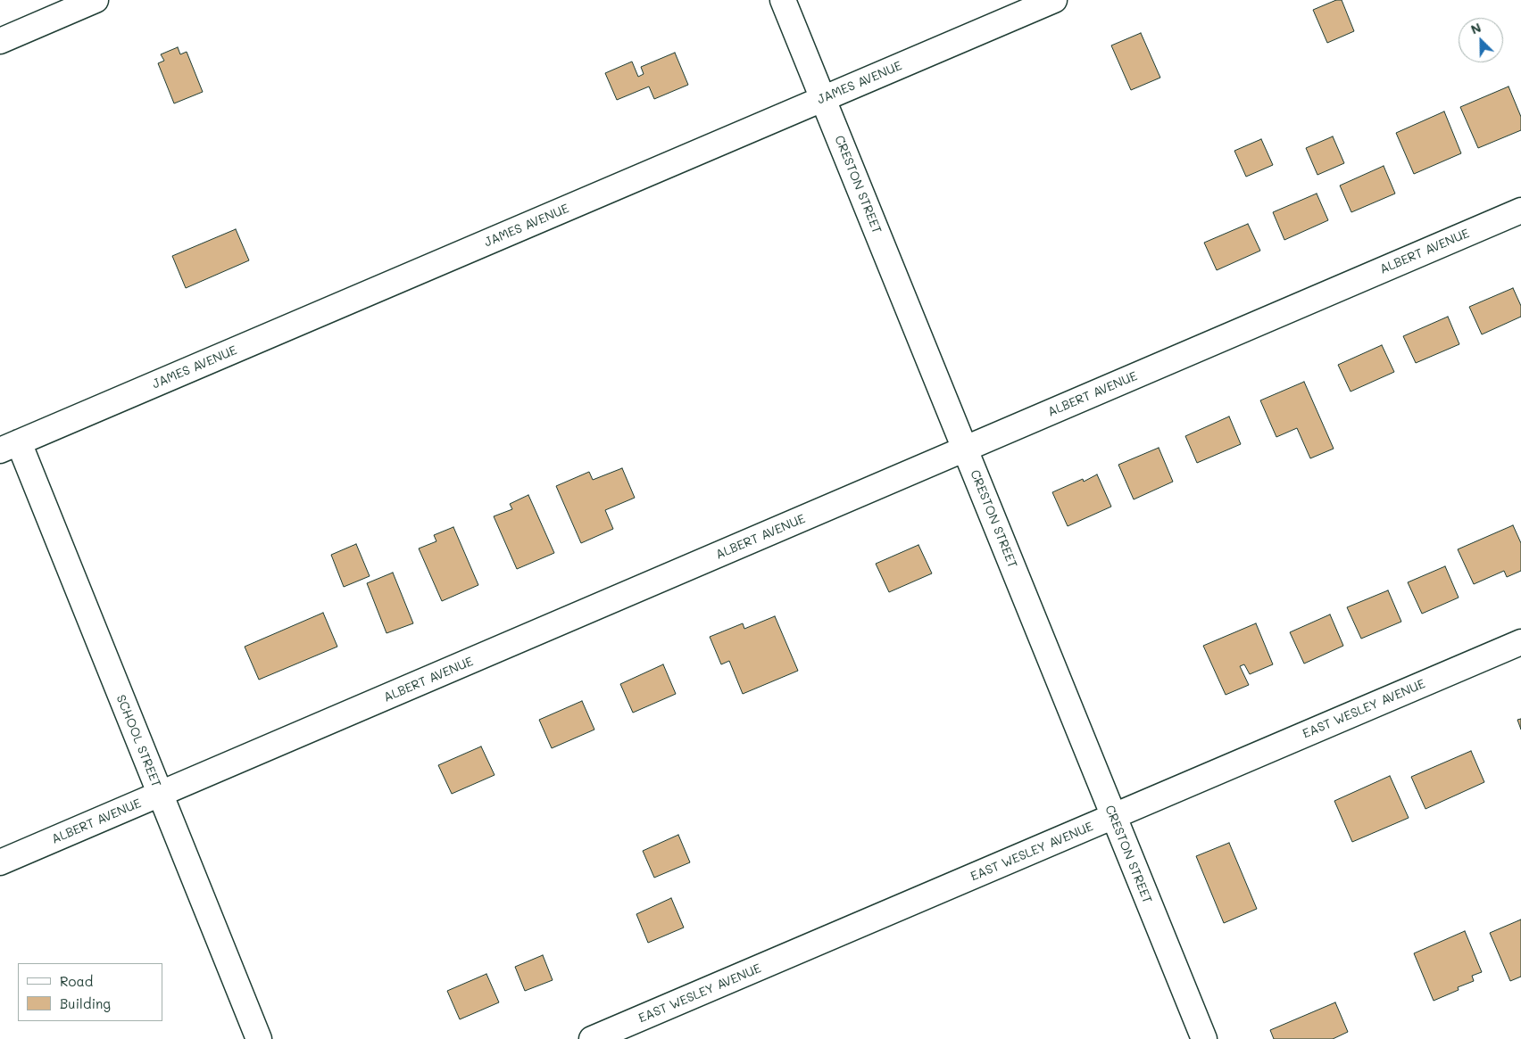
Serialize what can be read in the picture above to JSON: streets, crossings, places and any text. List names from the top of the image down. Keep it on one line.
{"streets":{"street":["JAMES AVENUE","CRESTON STREET","ALBERT AVENUE","EAST WESLEY AVENUE","SCHOOL STREET"]},"crossings":[["JAMES AVENUE","CRESTON STREET"],["JAMES AVENUE","SCHOOL STREET"],["CRESTON STREET","ALBERT AVENUE"],["CRESTON STREET","EAST WESLEY AVENUE"],["ALBERT AVENUE","SCHOOL STREET"]],"legend":["Road","Building"],"north":"top left"}
